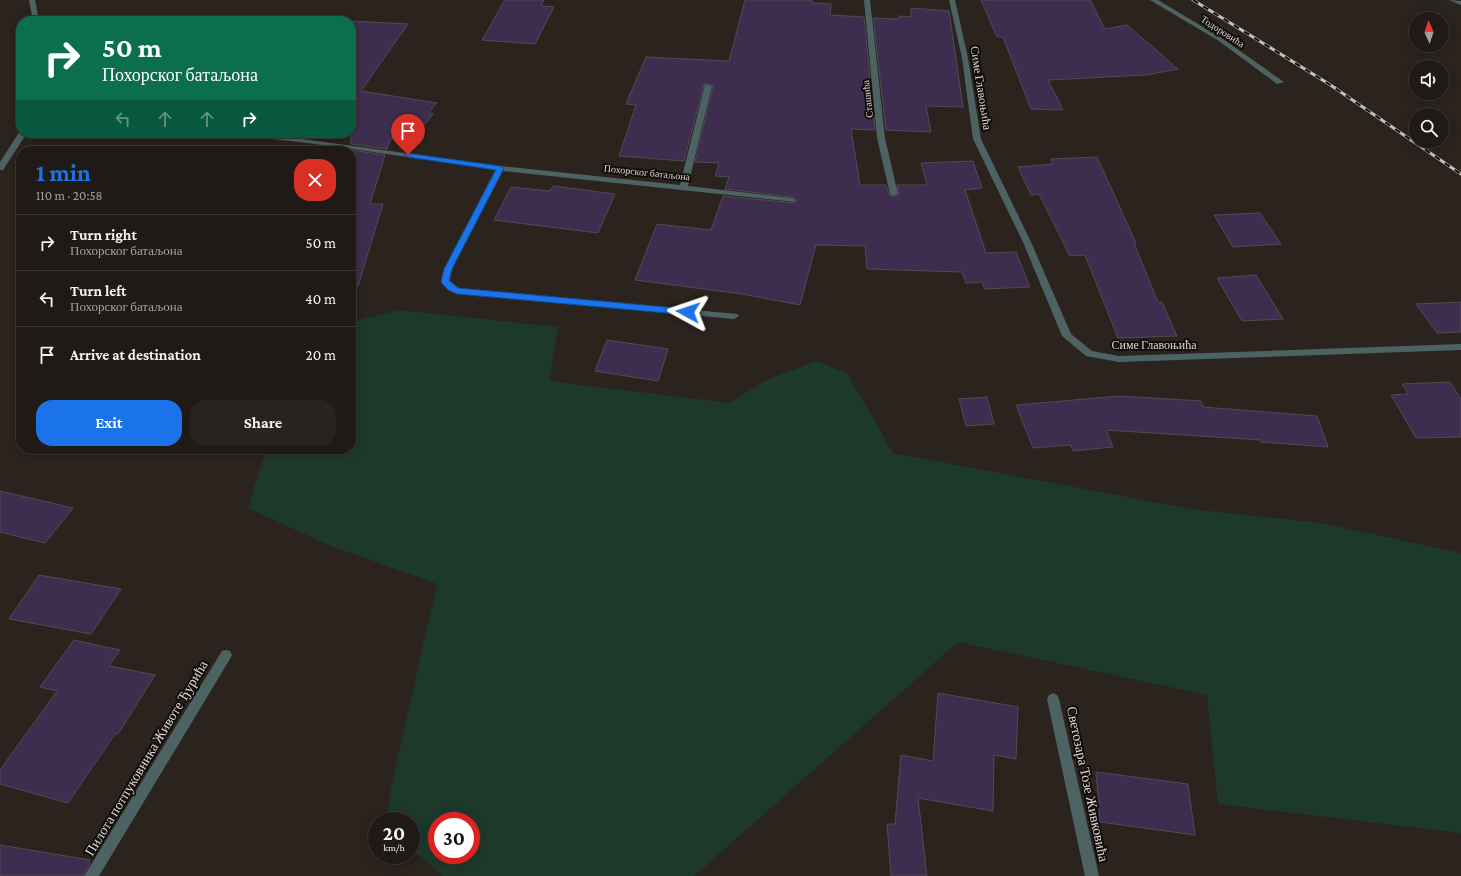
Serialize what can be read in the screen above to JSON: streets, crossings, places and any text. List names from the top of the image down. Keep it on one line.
{"streets":{"street":["Тодоровића","Симе Главоњића","Сташића","Похорског батаљона","Пилота потпуковника Животе Ђурића","Светозара Тозе Живковића"]},"north":"top","page":{"turn":["50 m","Похорског батаљона"],"heading":["1 min","110 m · 20:58"],"list":[{"name":"Turn right","note":"Похорског батаљона","value":"50 m"},{"name":"Turn left","note":"Похорског батаљона","value":"40 m"},{"name":"Arrive at destination","value":"20 m"}],"buttons":["Exit","Share"],"speed":"20 km/h","limit":"30"}}
